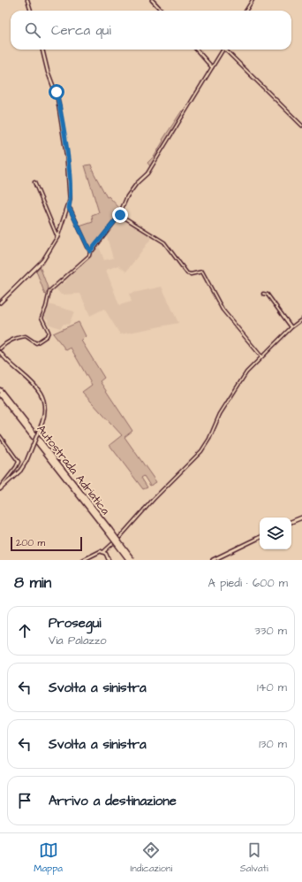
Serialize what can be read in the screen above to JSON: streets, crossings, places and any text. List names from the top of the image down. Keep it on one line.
{"streets":{"highway":["Autostrada Adriatica"]},"scale_bar":"200 m","page":{"search":"Cerca qui","scale":"200 m","heading":["8 min","A piedi · 600 m"],"list":[["Prosegui","Via Palazzo","330 m"],["Svolta a sinistra","140 m"],["Svolta a sinistra","130 m"],"Arrivo a destinazione"],"nav":["Mappa","Indicazioni","Salvati"]}}
